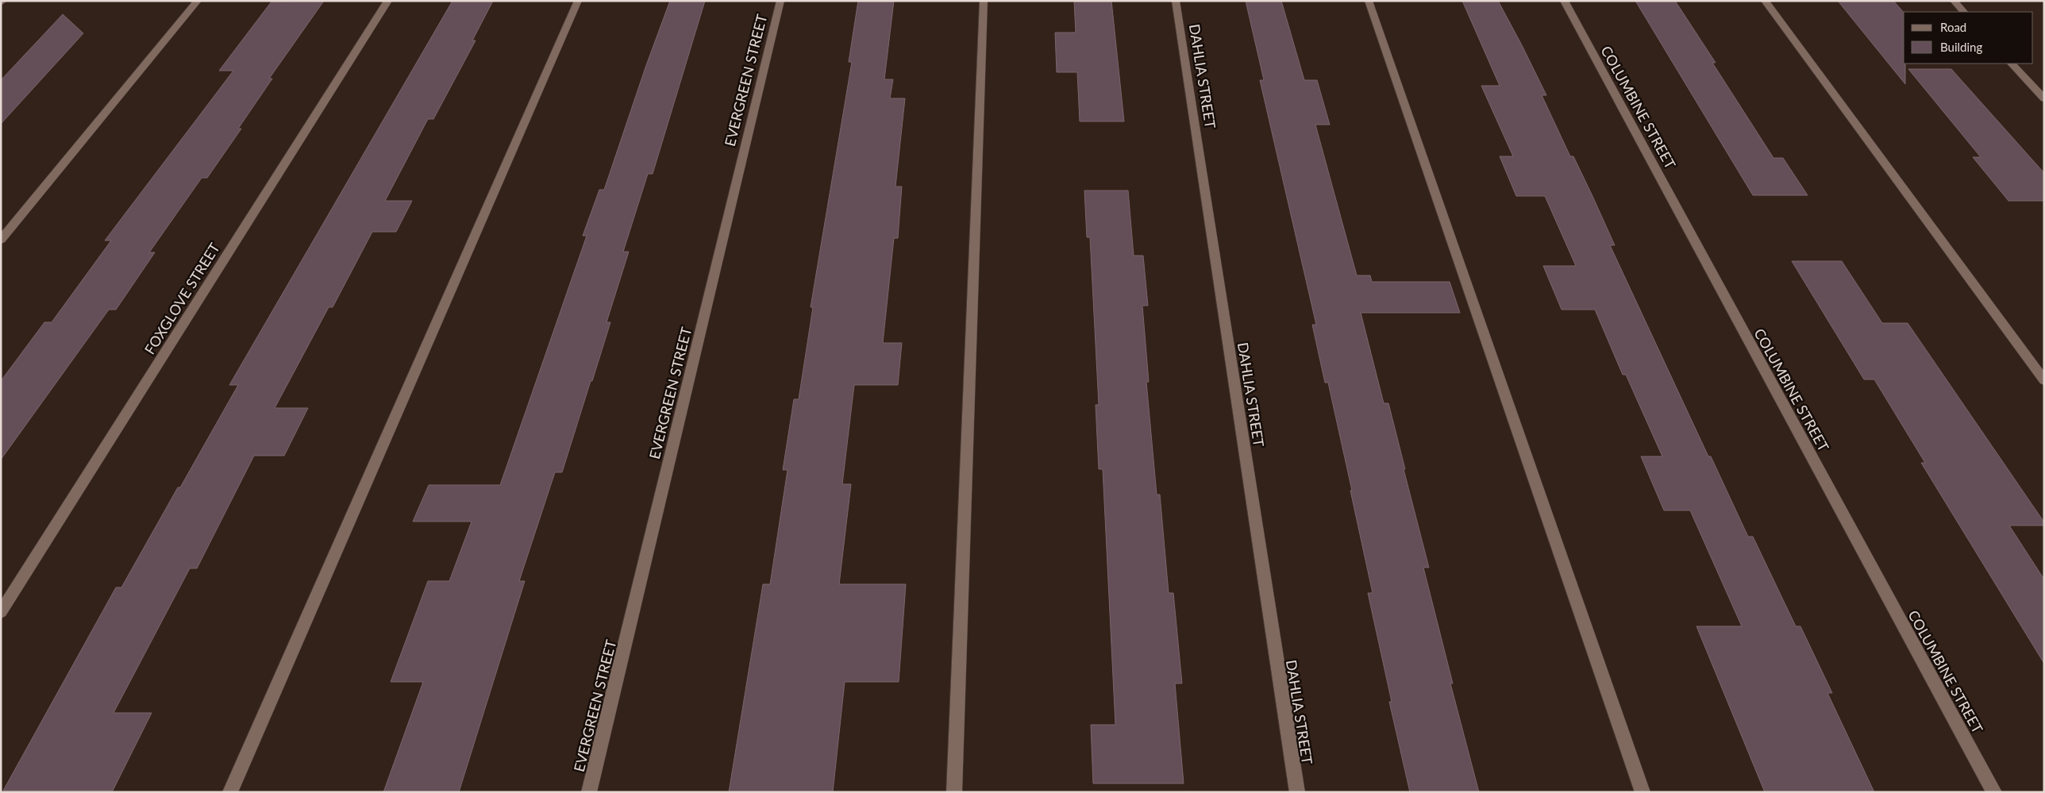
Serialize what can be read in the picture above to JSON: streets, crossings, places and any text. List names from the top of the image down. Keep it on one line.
{"streets":{"street":["DAHLIA STREET","EVERGREEN STREET","COLUMBINE STREET","FOXGLOVE STREET"]},"legend":["Road","Building"]}
